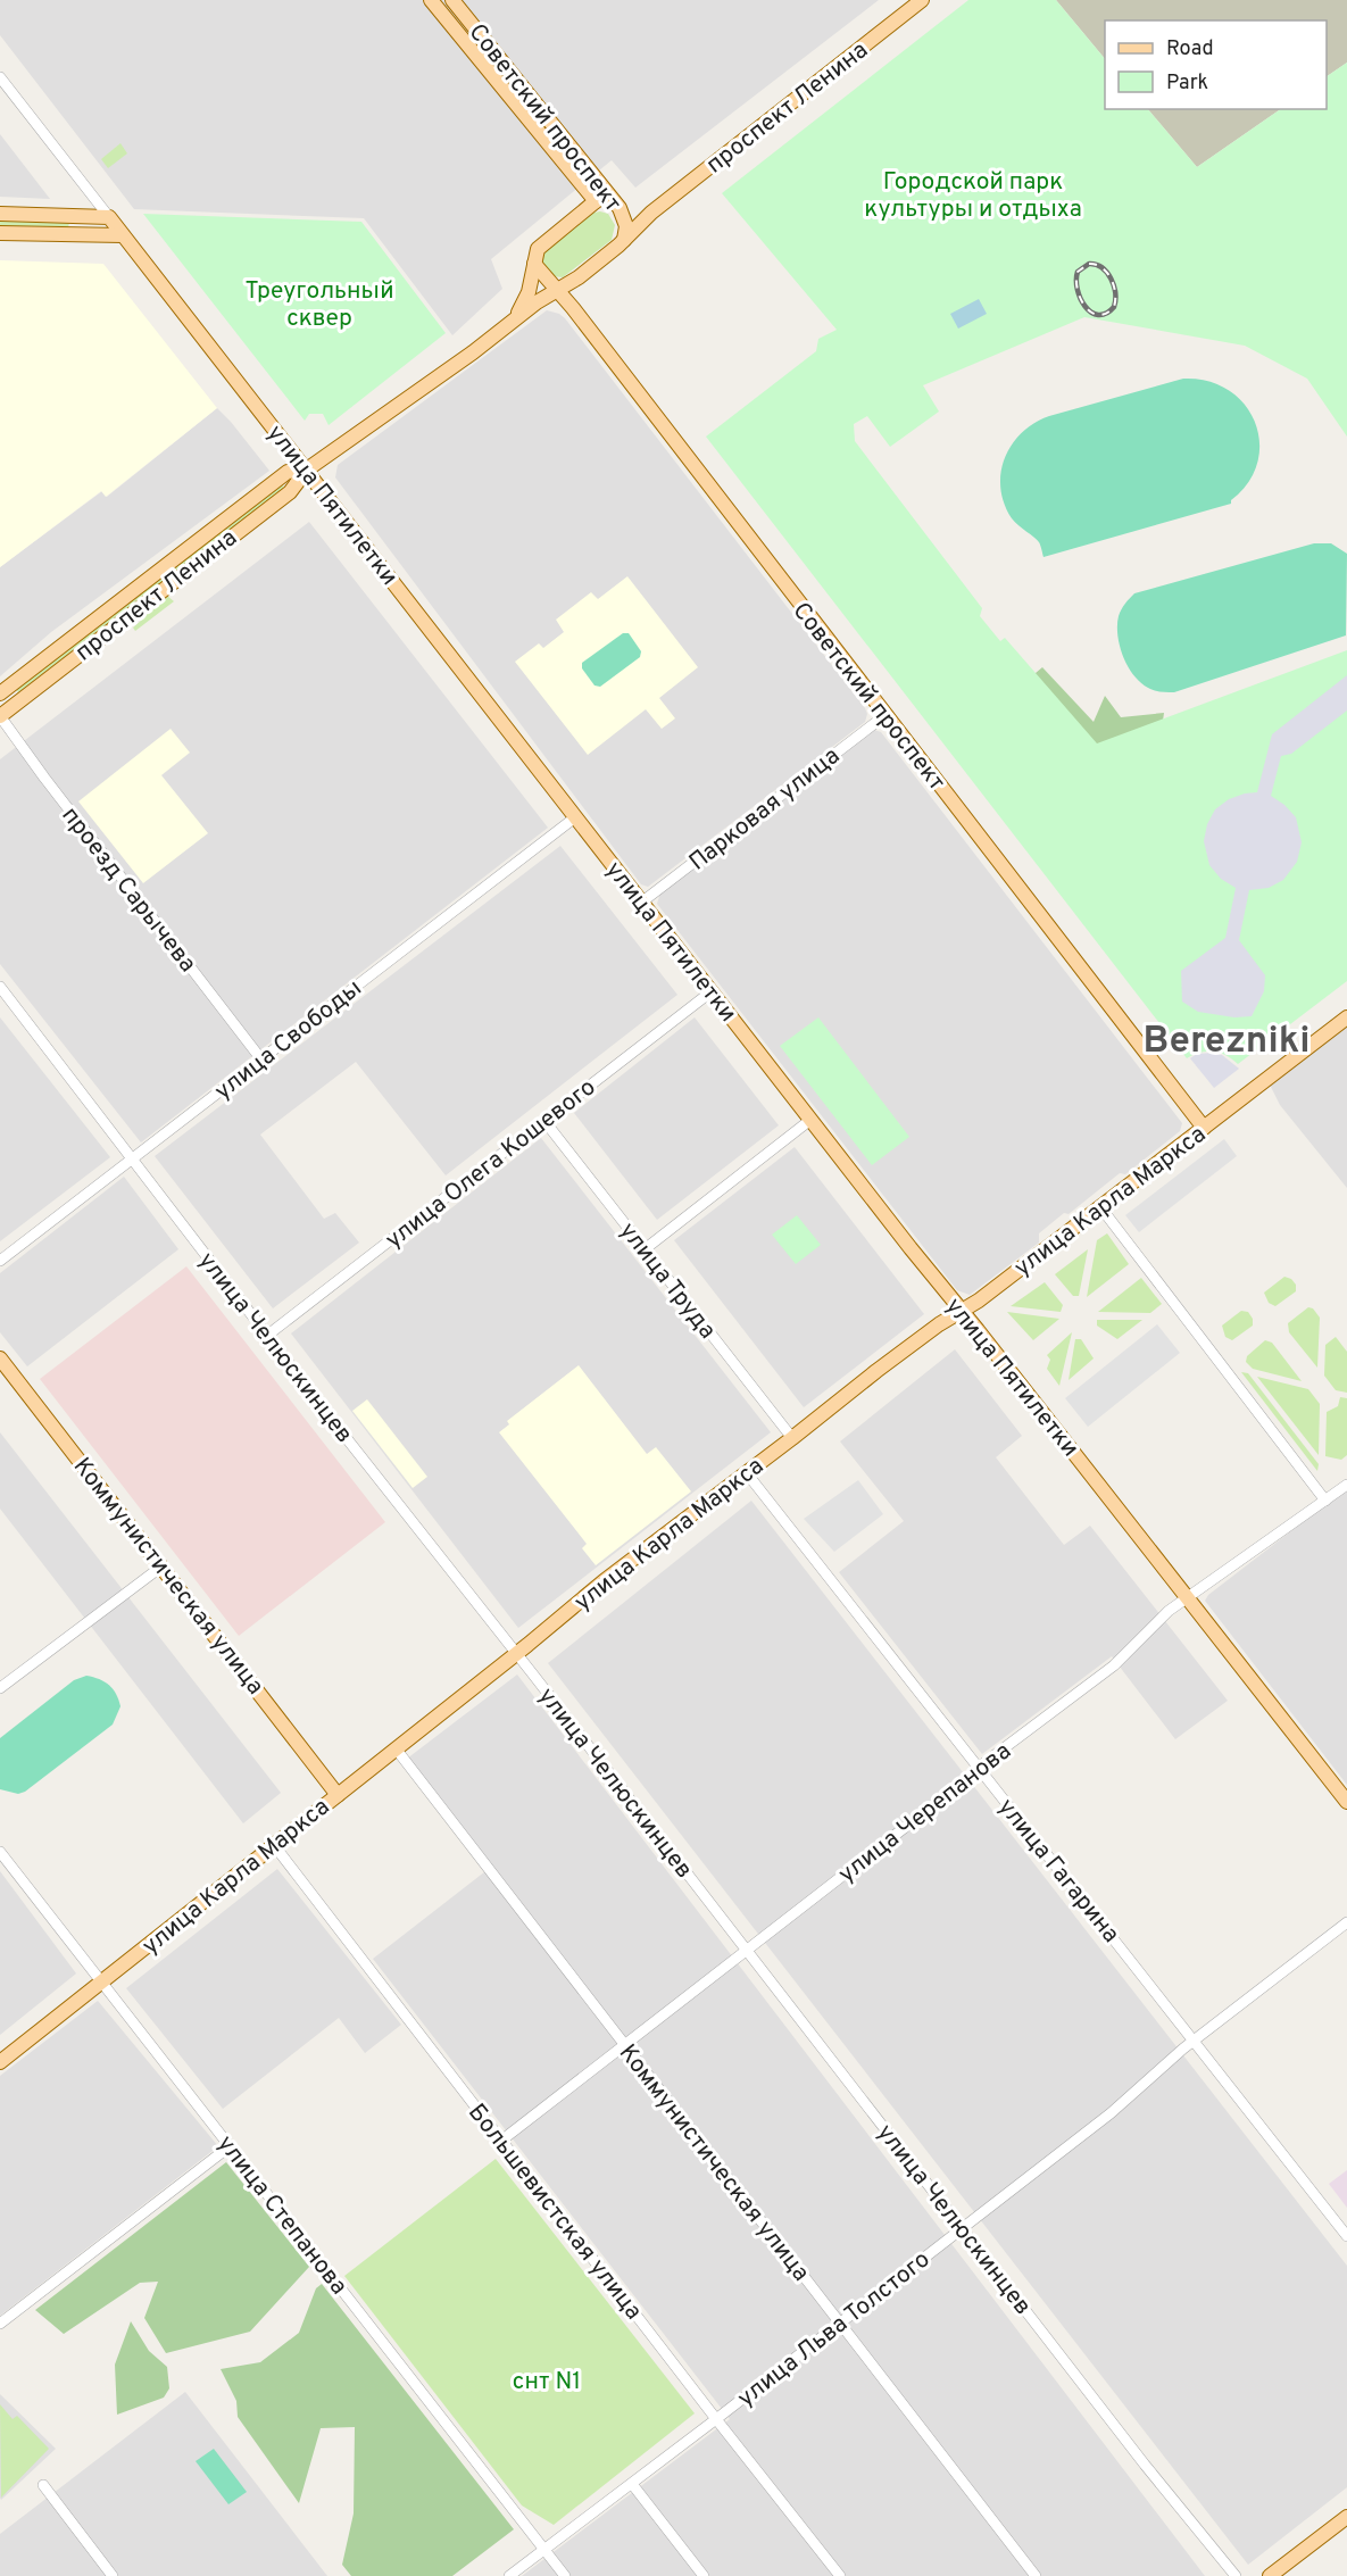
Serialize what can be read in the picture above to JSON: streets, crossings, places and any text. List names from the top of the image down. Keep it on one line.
{"streets":{"main road":["проспект Ленина","Советский проспект","улица Пятилетки","улица Карла Маркса","Коммунистическая улица"],"street":["Парковая улица","проезд Сарычева","улица Свободы","улица Олега Кошевого","улица Труда","улица Челюскинцев","улица Черепанова","улица Гагарина","Большевистская улица","улица Степанова","улица Льва Толстого"]},"crossings":[["проспект Ленина","Советский проспект"],["проспект Ленина","улица Пятилетки"],["проспект Ленина","проезд Сарычева"],["Советский проспект","Парковая улица"],["Советский проспект","улица Карла Маркса"],["улица Пятилетки","Парковая улица"],["улица Пятилетки","улица Свободы"],["улица Пятилетки","улица Олега Кошевого"],["улица Пятилетки","улица Карла Маркса"],["улица Пятилетки","улица Черепанова"],["проезд Сарычева","улица Свободы"],["улица Свободы","улица Челюскинцев"],["улица Олега Кошевого","улица Труда"],["улица Олега Кошевого","улица Челюскинцев"],["улица Карла Маркса","улица Труда"],["улица Карла Маркса","улица Челюскинцев"],["улица Карла Маркса","Коммунистическая улица"],["улица Карла Маркса","улица Гагарина"],["улица Карла Маркса","Большевистская улица"],["улица Карла Маркса","улица Степанова"],["улица Челюскинцев","улица Черепанова"],["улица Челюскинцев","улица Льва Толстого"],["Коммунистическая улица","улица Черепанова"],["Коммунистическая улица","улица Льва Толстого"],["улица Черепанова","улица Гагарина"],["улица Черепанова","Большевистская улица"],["улица Гагарина","улица Льва Толстого"],["Большевистская улица","улица Льва Толстого"],["улица Степанова","улица Льва Толстого"]],"districts":["Berezniki"],"parks":["Городской парк культуры и отдыха","Треугольный сквер","снт N1"],"legend":["Road","Park"]}
